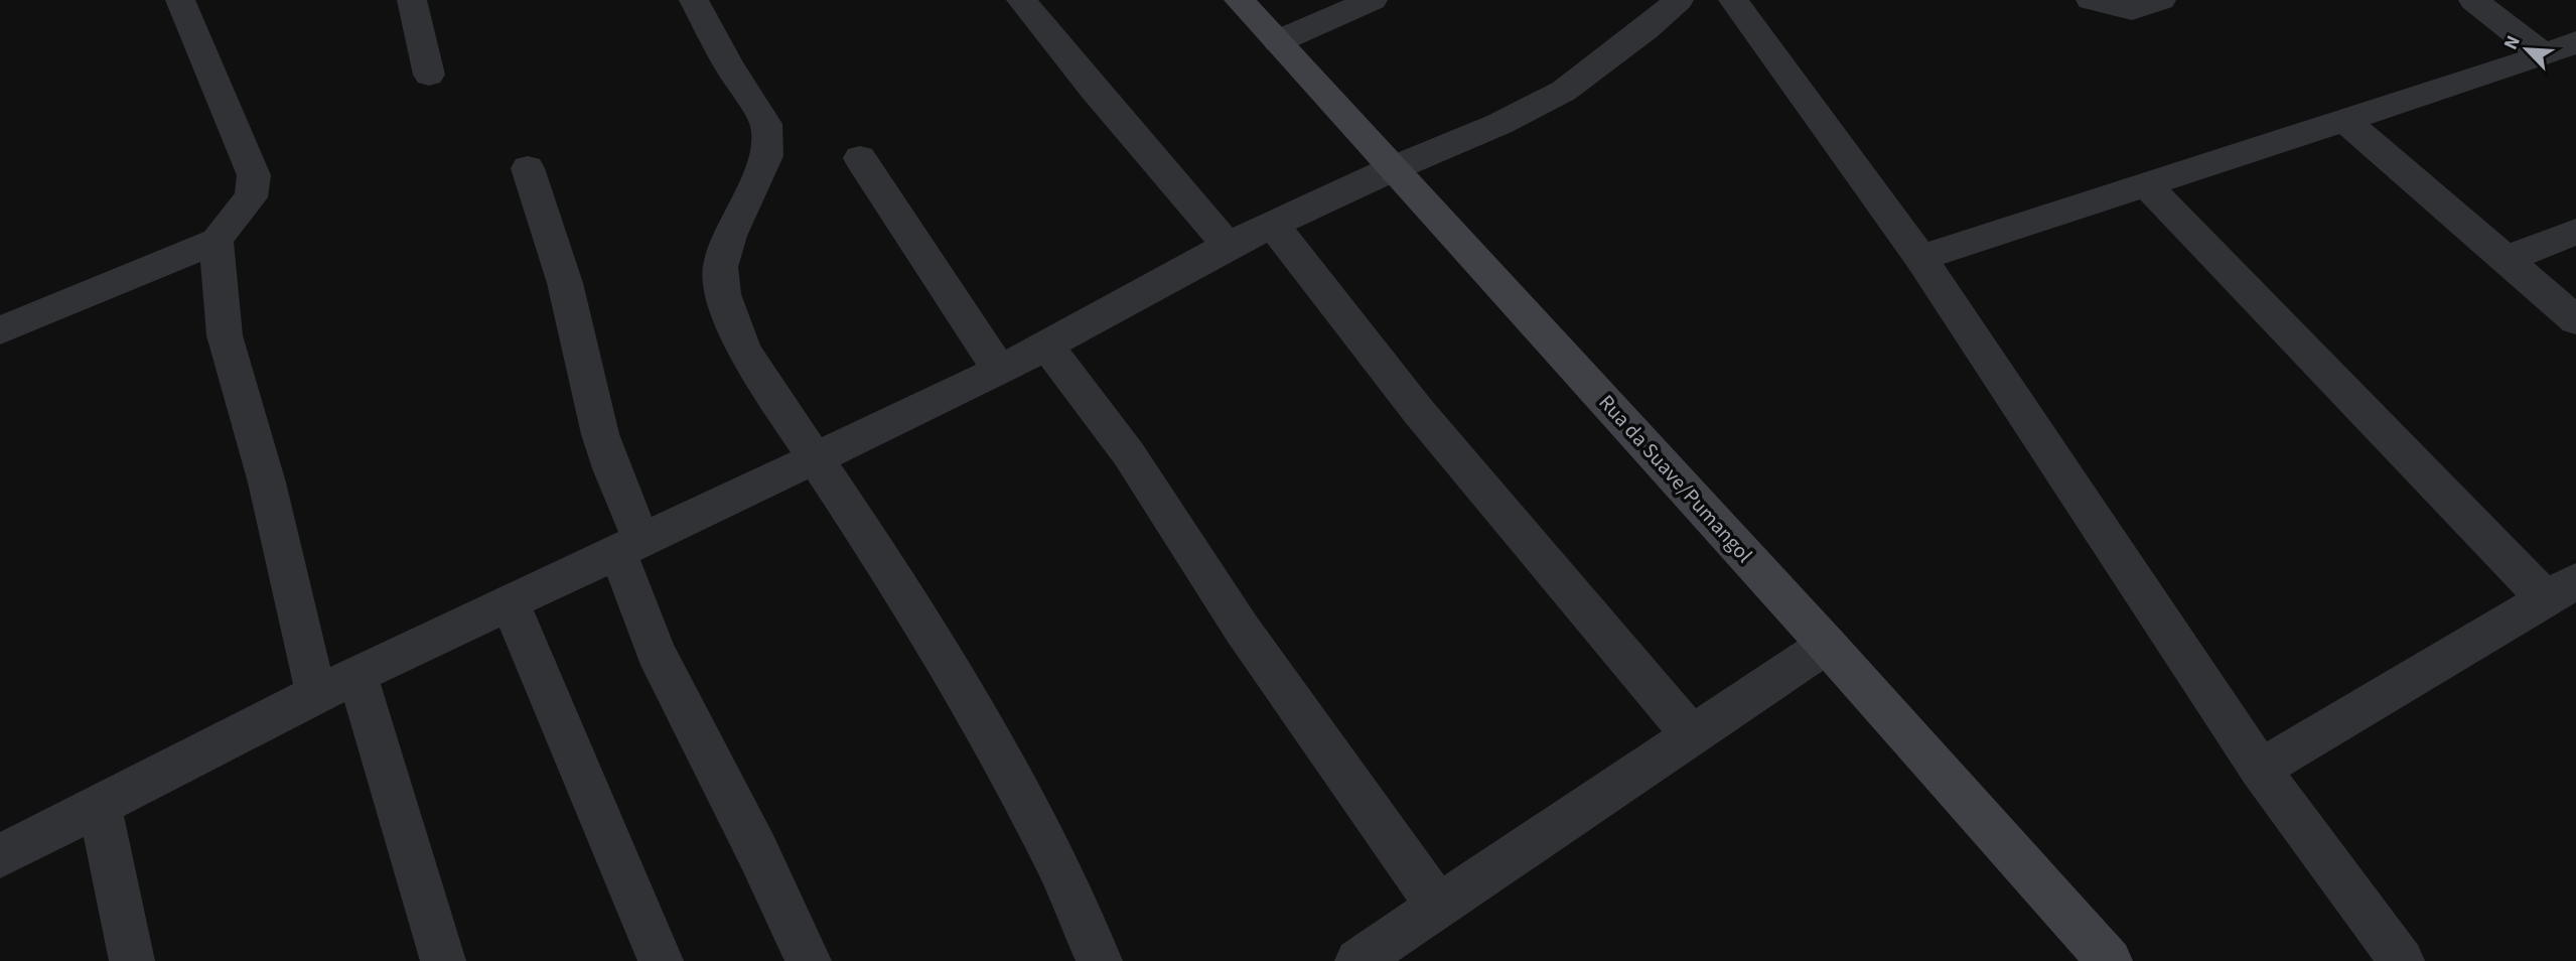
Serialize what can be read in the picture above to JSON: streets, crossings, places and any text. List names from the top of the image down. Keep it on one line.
{"streets":{"street":["Rua da Suave/Pumangol"]},"north":"top left"}
